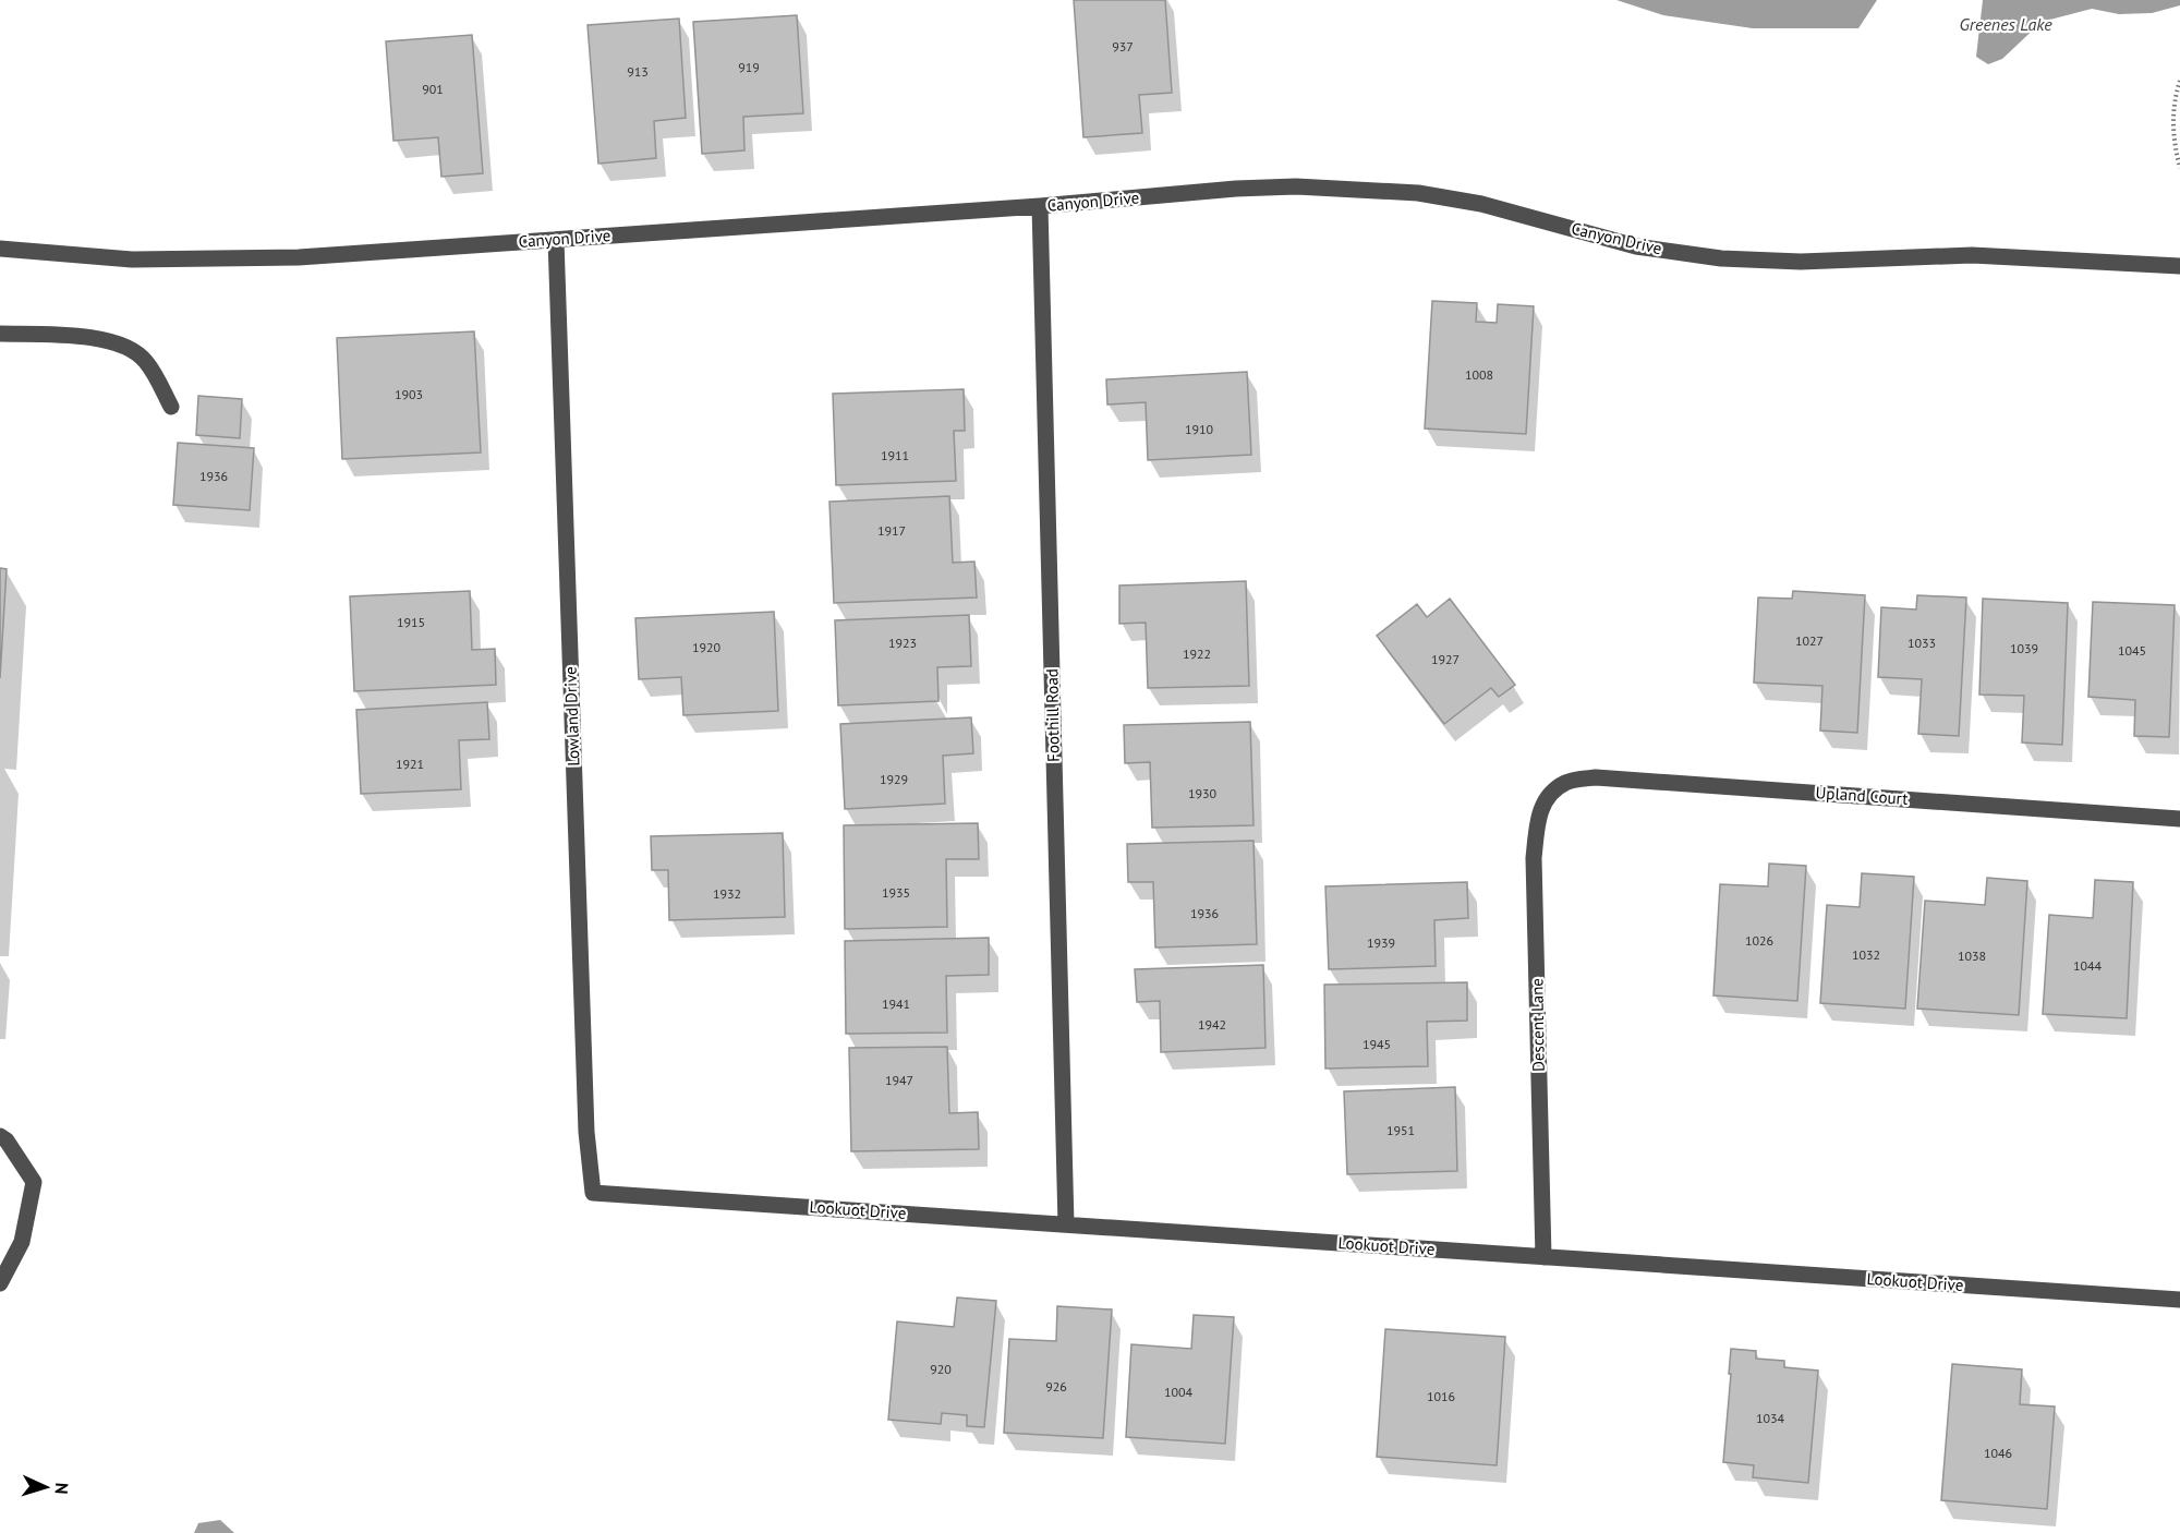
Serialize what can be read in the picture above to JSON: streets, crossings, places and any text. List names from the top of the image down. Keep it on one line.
{"streets":{"street":["Canyon Drive","Foothill Road","Lowland Drive","Upland Court","Descent Lane","Lookuot Drive"]},"crossings":[["Canyon Drive","Foothill Road"],["Canyon Drive","Lowland Drive"],["Foothill Road","Lookuot Drive"],["Lowland Drive","Lookuot Drive"],["Upland Court","Descent Lane"],["Descent Lane","Lookuot Drive"]],"water":["Greenes Lake"],"house_numbers":["937","919","913","901","1008","1903","1910","1911","1936","1917","1915","1027","1923","1033","1920","1039","1045","1922","1927","1921","1929","1930","1935","1932","1936","1026","1939","1032","1038","1044","1941","1942","1945","1947","1951","920","926","1004","1016","1034","1046"],"north":"right"}
